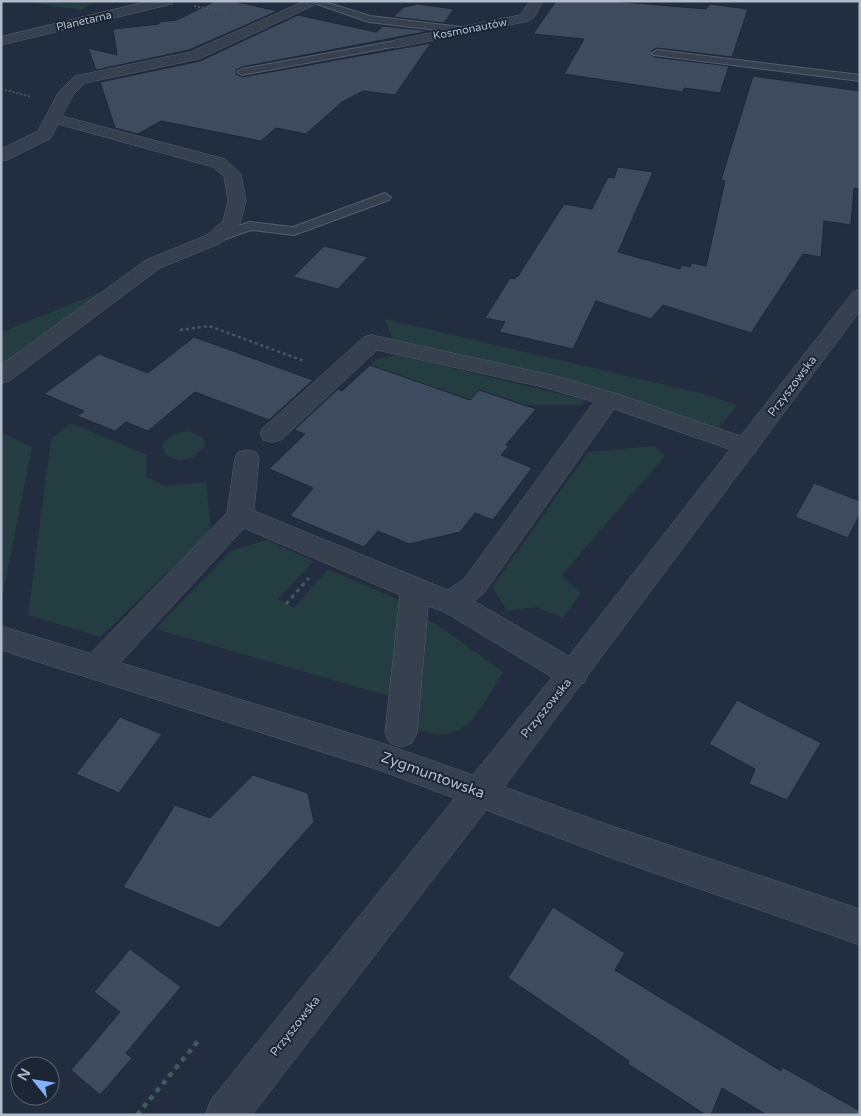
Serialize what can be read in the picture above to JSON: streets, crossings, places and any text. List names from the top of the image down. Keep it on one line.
{"streets":{"street":["Planetarna","Kosmonautów","Przyszowska","Zygmuntowska"]},"crossings":[["Przyszowska","Zygmuntowska"]],"north":"top left"}
